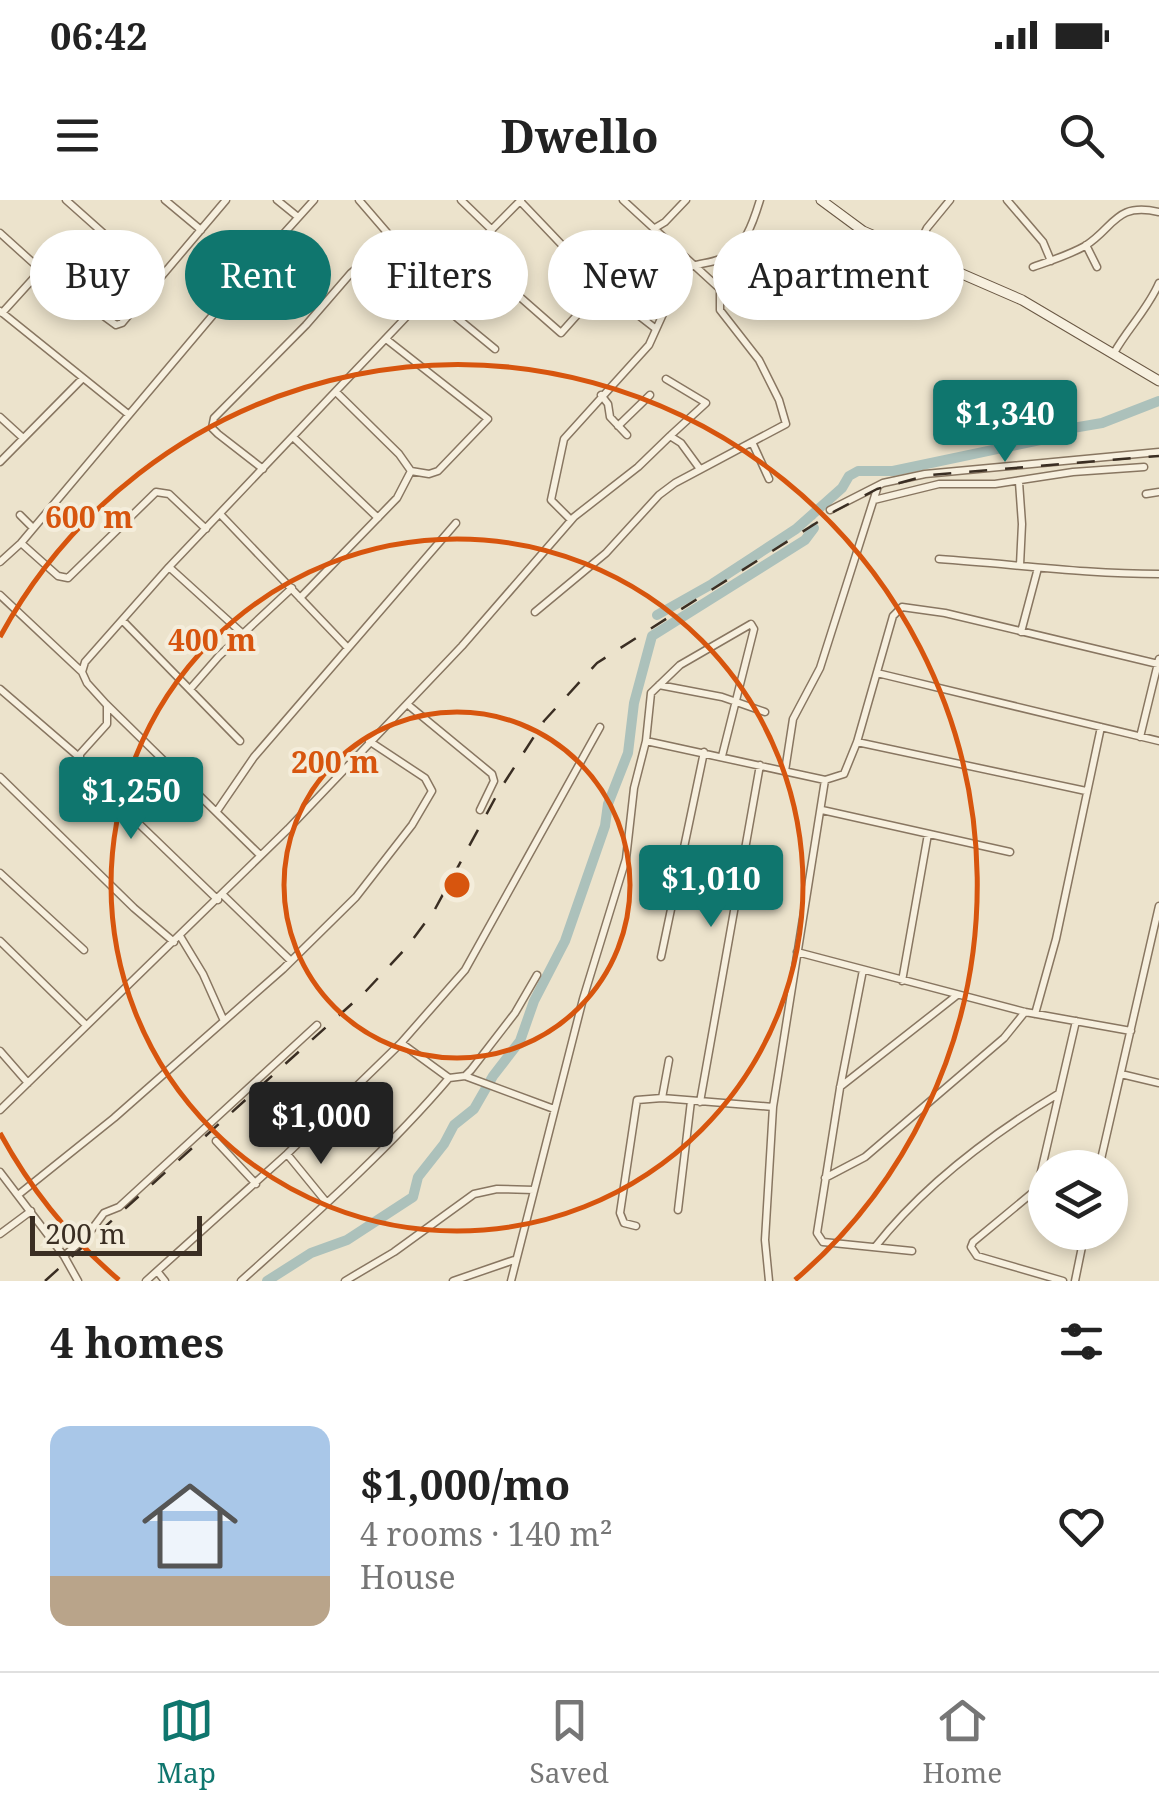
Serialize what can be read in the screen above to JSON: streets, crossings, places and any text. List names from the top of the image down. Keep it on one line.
{"scale_bar":"200 m","page":{"status":"06:42","header":"Dwello","chip":["Buy","Rent","Filters","New","Apartment"],"price":["$1,340","$1,250","$1,010","$1,000"],"scale":"200 m","heading":"4 homes","list":[{"name":"$1,000/mo","note":"4 rooms · 140 m² · House"}],"tabs":["Map","Saved","Home"]},"rings":["600 m","400 m","200 m"]}
